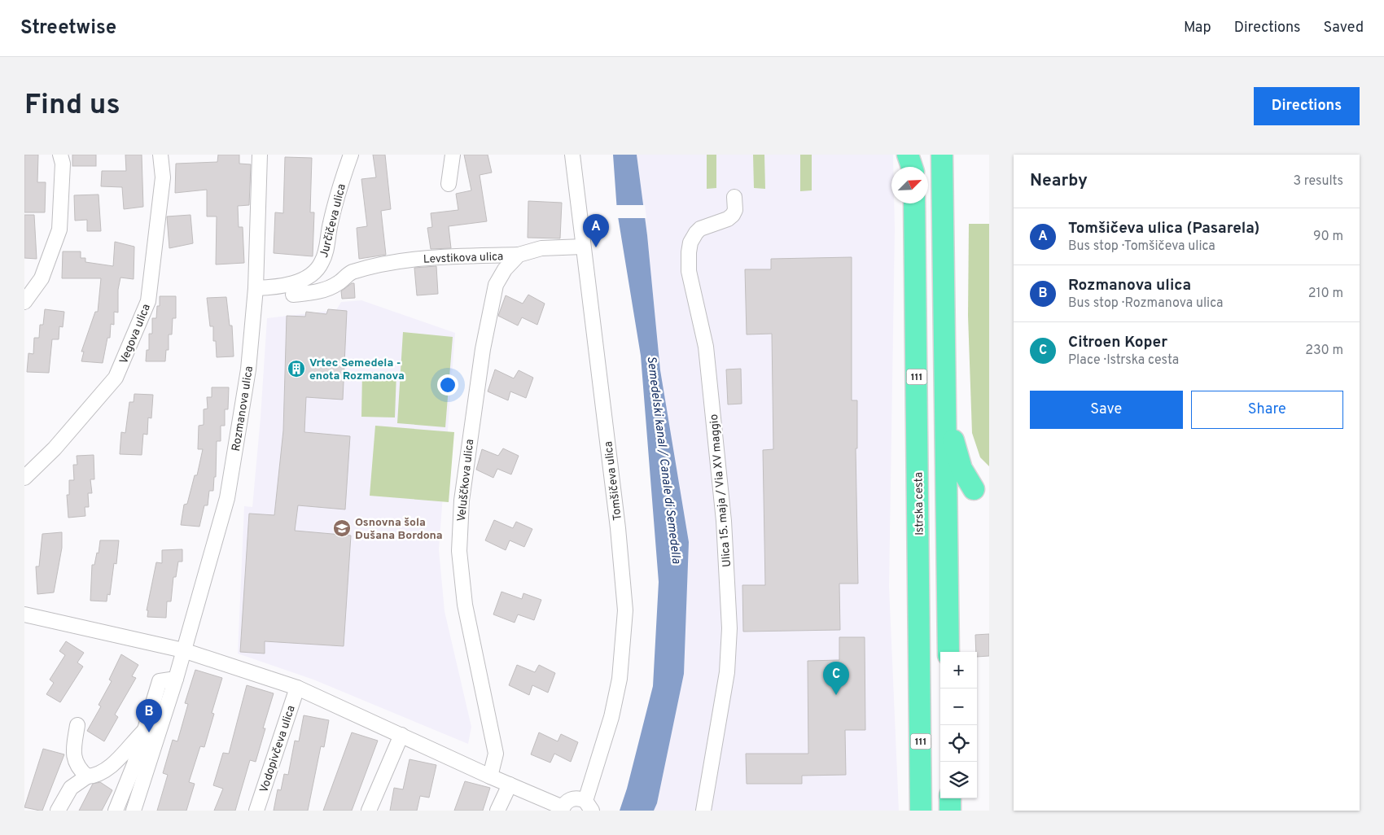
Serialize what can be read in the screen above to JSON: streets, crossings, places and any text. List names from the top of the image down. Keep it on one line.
{"streets":{"highway":["111","Istrska cesta"],"street":["Jurčičeva ulica","Levstikova ulica","Vegova ulica","Rozmanova ulica","Veluščkova ulica","Tomšičeva ulica","Ulica 15. maja / Via XV maggio","Vodopivčeva ulica"]},"crossings":[["Jurčičeva ulica","Rozmanova ulica"],["Levstikova ulica","Veluščkova ulica"]],"water":["Semedelski kanal / Canale di Semedella"],"places":{"building":["Vrtec Semedela - enota Rozmanova"],"school or university":["Osnovna šola Dušana Bordona"]},"north":"top right","page":{"header":"Streetwise","nav":["Map","Directions","Saved"],"buttons":["Directions",["Save","Share"]],"title":"Find us","heading":["Nearby","3 results"],"list":[{"mark":"A","name":"Tomšičeva ulica (Pasarela)","note":"Bus stop · Tomšičeva ulica","value":"90 m"},{"mark":"B","name":"Rozmanova ulica","note":"Bus stop · Rozmanova ulica","value":"210 m"},{"mark":"C","name":"Citroen Koper","note":"Place · Istrska cesta","value":"230 m"}],"pins":["A","C","B"],"map_buttons":["+","−"]}}
